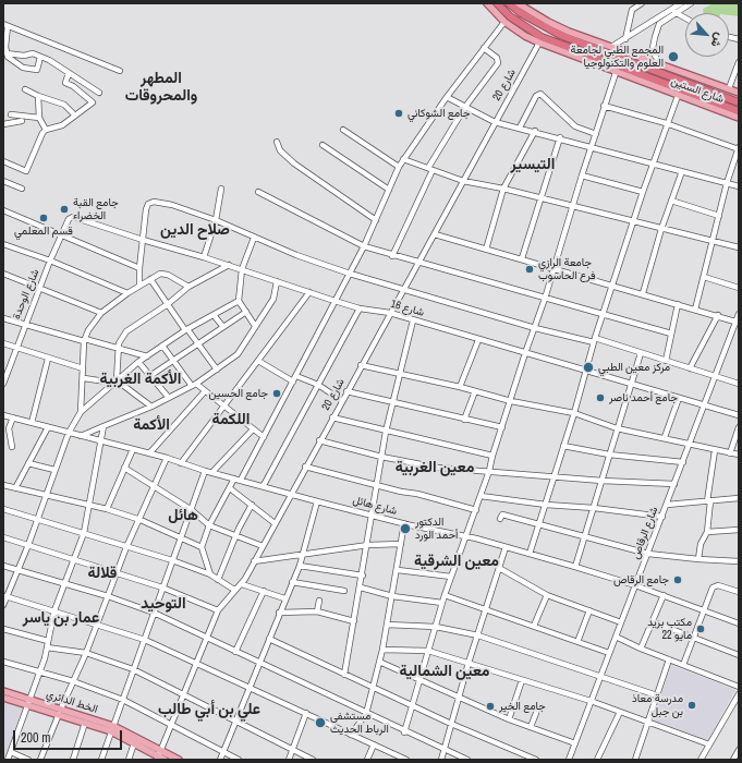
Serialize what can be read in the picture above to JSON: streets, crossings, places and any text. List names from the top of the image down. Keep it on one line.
{"streets":{"highway":["شارع الستين"],"main road":["الخط الدائري"],"street":["شارع 20","شارع الوحدة","شارع 16","شارع هائل","شارع الرقاص"]},"crossings":[["شارع 20","شارع الستين"],["شارع 20","شارع 16"],["شارع 20","شارع هائل"],["شارع 20","الخط الدائري"],["شارع الوحدة","شارع 16"],["شارع 16","شارع الرقاص"],["شارع هائل","شارع الرقاص"]],"districts":["المطهر والمحروقات","التيسير","صلاح الدين","الأكمة الغربية","اللكمة","الأكمة","معين الغربية","هائل","معين الشرقية","قلالة","التوحيد","عمار بن ياسر","معين الشمالية","علي بن أبي طالب"],"places":["المجمع الطبي لجامعة العلوم والتكنولوجيا","جامع الشوكاني","جامع القبة الخضراء","قسم المعلمي","جامعة الرازي فرع الحاسوب","مركز معين الطبي","جامع الحسين","جامع أحمد ناصر","الدكتور أحمد الورد","جامع الرقاص","مكتب بريد 22 مايو","مدرسة معاذ بن جبل","جامع الخير","مستشفى الرباط الحديث"],"scale_bar":"200 m","north":"bottom right"}
